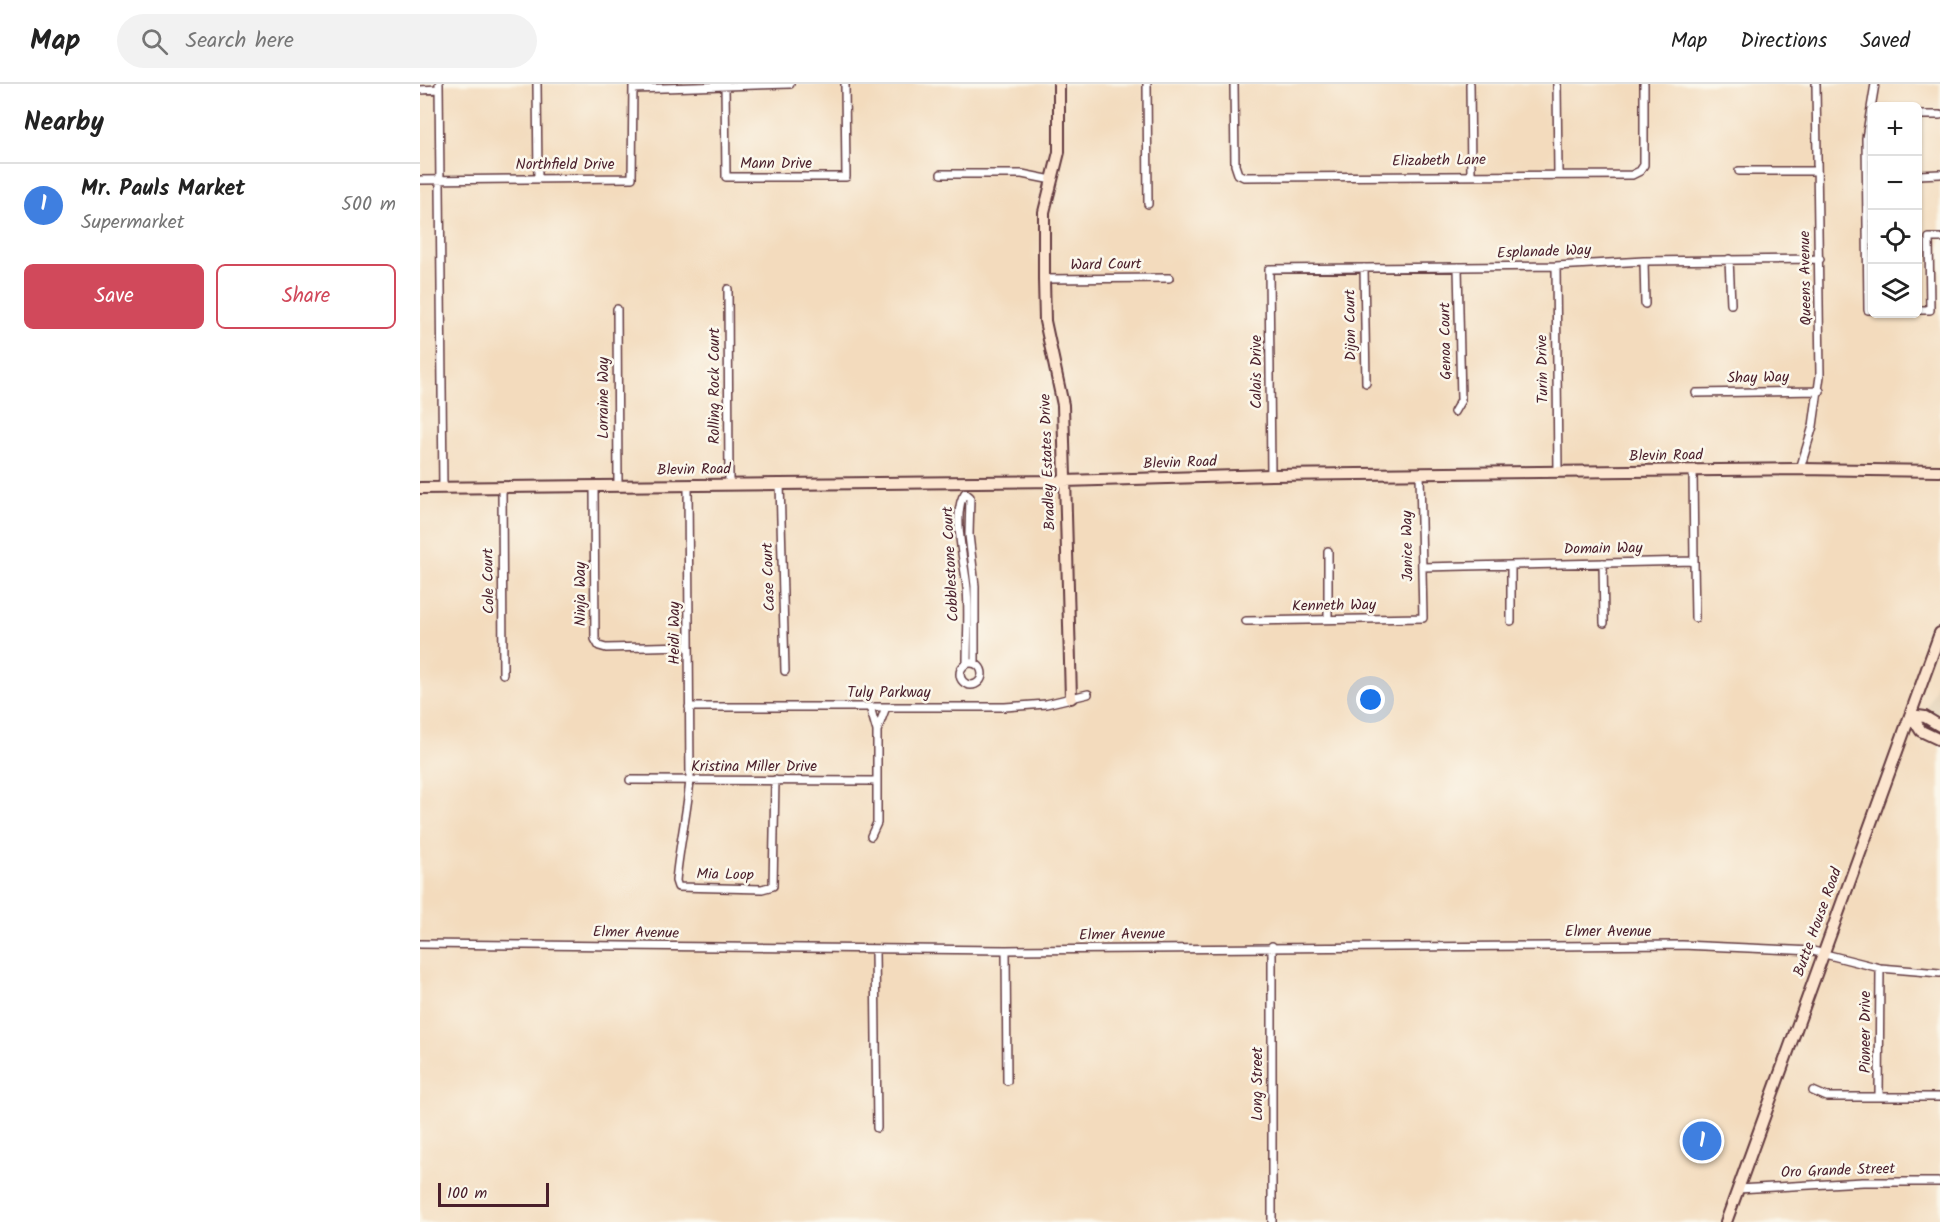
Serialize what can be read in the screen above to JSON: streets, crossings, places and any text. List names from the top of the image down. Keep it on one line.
{"streets":{"street":["Elizabeth Lane","Mann Drive","Northfield Drive","Esplanade Way","Ward Court","Queens Avenue","Dijon Court","Genoa Court","Turin Drive","Calais Drive","Shay Way","Rolling Rock Court","Lorraine Way","Blevin Road","Bradley Estates Drive","Janice Way","Domain Way","Cobblestone Court","Case Court","Cole Court","Ninja Way","Kenneth Way","Heidi Way","Tuly Parkway","Kristina Miller Drive","Mia Loop","Butte House Road","Elmer Avenue","Pioneer Drive","Long Street","Oro Grande Street"]},"crossings":[["Esplanade Way","Queens Avenue"],["Esplanade Way","Dijon Court"],["Esplanade Way","Genoa Court"],["Esplanade Way","Turin Drive"],["Esplanade Way","Calais Drive"],["Ward Court","Bradley Estates Drive"],["Queens Avenue","Shay Way"],["Queens Avenue","Blevin Road"],["Turin Drive","Blevin Road"],["Calais Drive","Blevin Road"],["Rolling Rock Court","Blevin Road"],["Lorraine Way","Blevin Road"],["Blevin Road","Bradley Estates Drive"],["Blevin Road","Janice Way"],["Blevin Road","Cobblestone Court"],["Blevin Road","Case Court"],["Blevin Road","Cole Court"],["Blevin Road","Ninja Way"],["Blevin Road","Heidi Way"],["Bradley Estates Drive","Tuly Parkway"],["Janice Way","Domain Way"],["Janice Way","Kenneth Way"],["Ninja Way","Heidi Way"],["Heidi Way","Tuly Parkway"],["Heidi Way","Kristina Miller Drive"],["Heidi Way","Mia Loop"],["Kristina Miller Drive","Mia Loop"],["Butte House Road","Elmer Avenue"],["Butte House Road","Oro Grande Street"],["Elmer Avenue","Pioneer Drive"],["Elmer Avenue","Long Street"]],"scale_bar":"100 m","page":{"header":"Map","search":"Search here","nav":["Map","Directions","Saved"],"heading":"Nearby","map_buttons":["+","−"],"list":[{"mark":"1","name":"Mr. Pauls Market","note":"Supermarket","value":"500 m"}],"buttons":["Save","Share"],"pins":"1","scale":"100 m"}}
